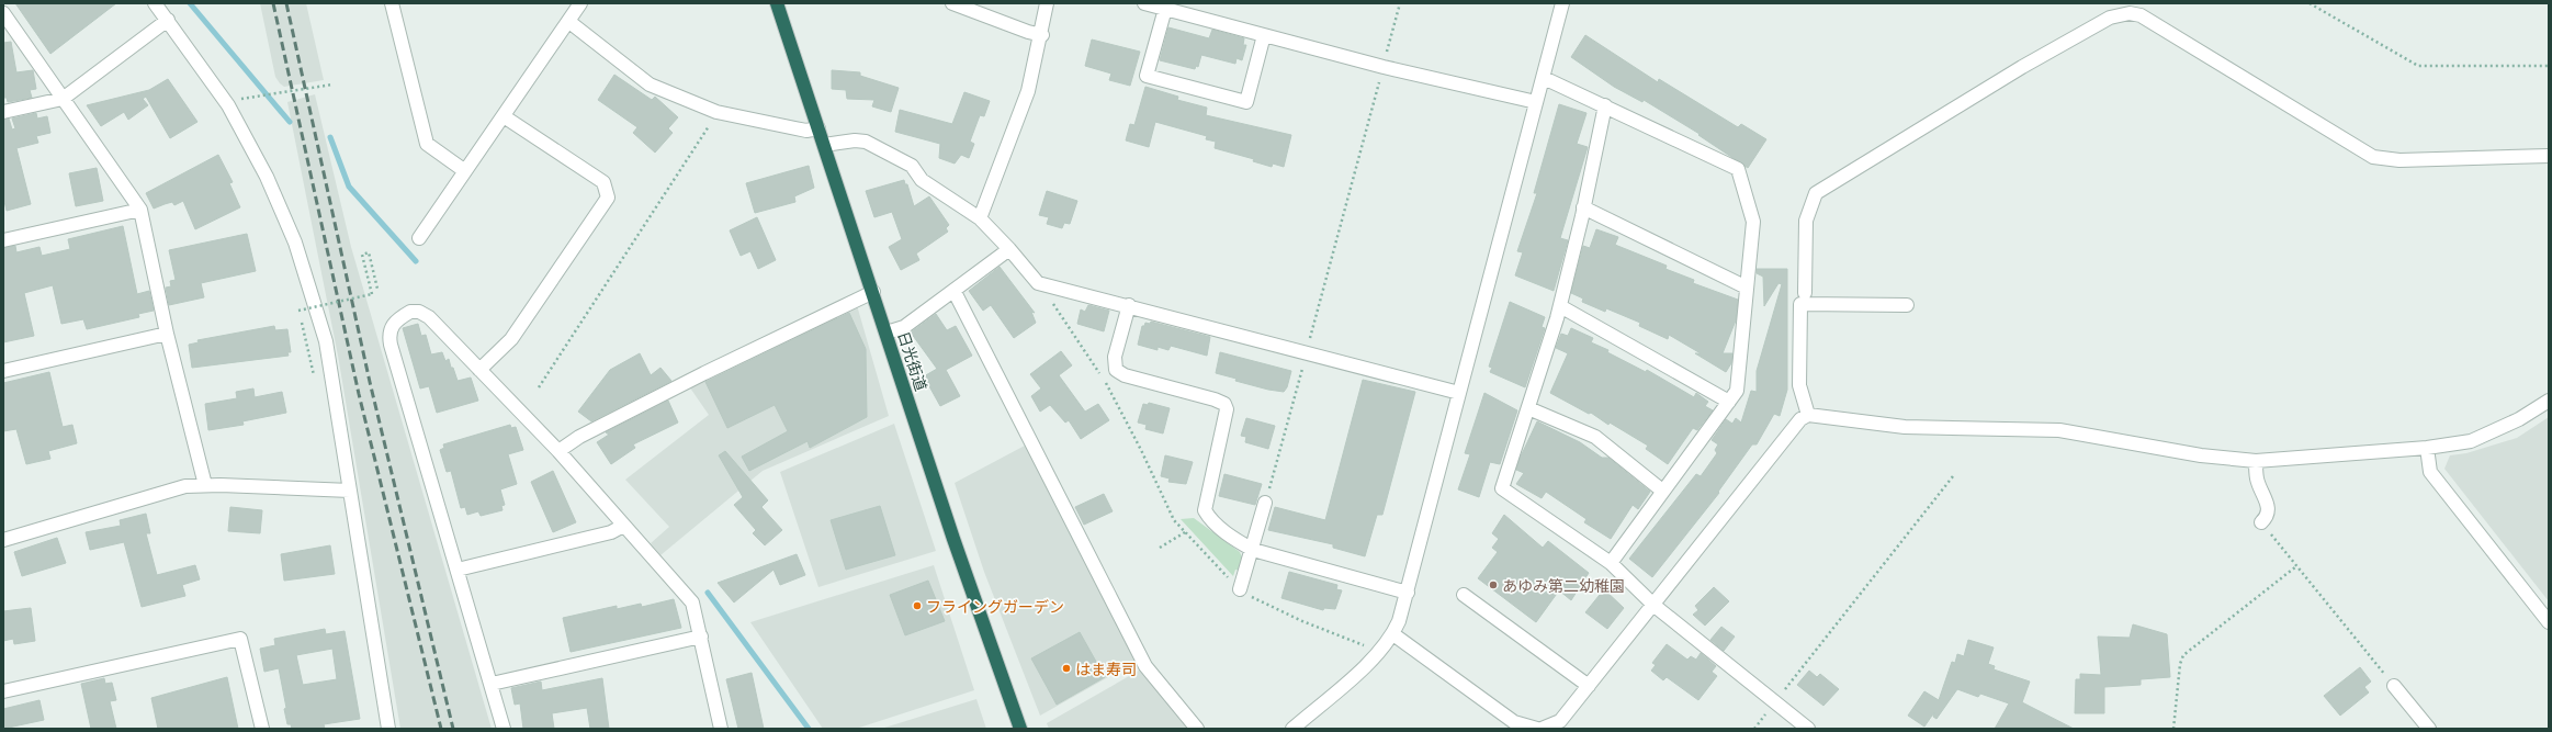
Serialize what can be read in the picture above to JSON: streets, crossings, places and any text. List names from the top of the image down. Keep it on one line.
{"streets":{"highway":["日光街道"]},"places":["あゆみ第二幼稚園","フライングガーデン","はま寿司"]}
